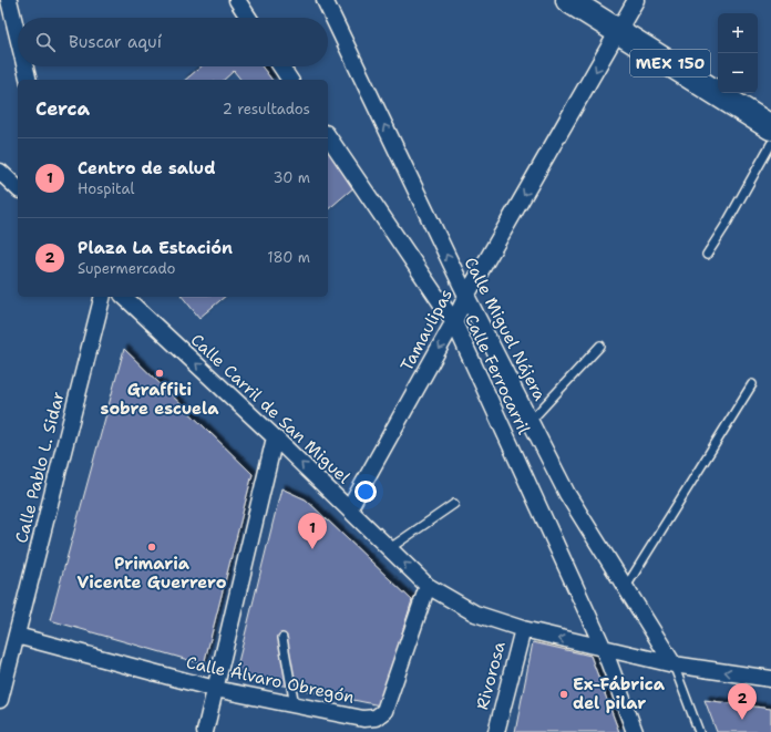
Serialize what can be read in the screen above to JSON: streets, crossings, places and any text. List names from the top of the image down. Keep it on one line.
{"streets":{"main road":["MEX 150"],"street":["Calle Miguel Nájera","Tamaulipas","Calle Ferrocarril","Calle Carril de San Miguel","Calle Pablo L. Sidar","Rivorosa","Calle Álvaro Obregón"]},"crossings":[["MEX 150","Tamaulipas"],["Calle Miguel Nájera","Tamaulipas"],["Calle Miguel Nájera","Calle Carril de San Miguel"],["Tamaulipas","Calle Ferrocarril"],["Tamaulipas","Calle Carril de San Miguel"],["Calle Ferrocarril","Calle Carril de San Miguel"],["Calle Carril de San Miguel","Rivorosa"],["Calle Carril de San Miguel","Calle Álvaro Obregón"],["Calle Pablo L. Sidar","Calle Álvaro Obregón"]],"one_way":["Calle Miguel Nájera","Tamaulipas","Calle Carril de San Miguel"],"places":["Graffiti sobre escuela","Primaria Vicente Guerrero","Ex-Fábrica del pilar"],"page":{"map_buttons":["+","−"],"search":"Buscar aquí","heading":["Cerca","2 resultados"],"list":[{"mark":"1","name":"Centro de salud","note":"Hospital","value":"30 m"},{"mark":"2","name":"Plaza La Estación","note":"Supermercado","value":"180 m"}],"pins":["1","2"]}}
